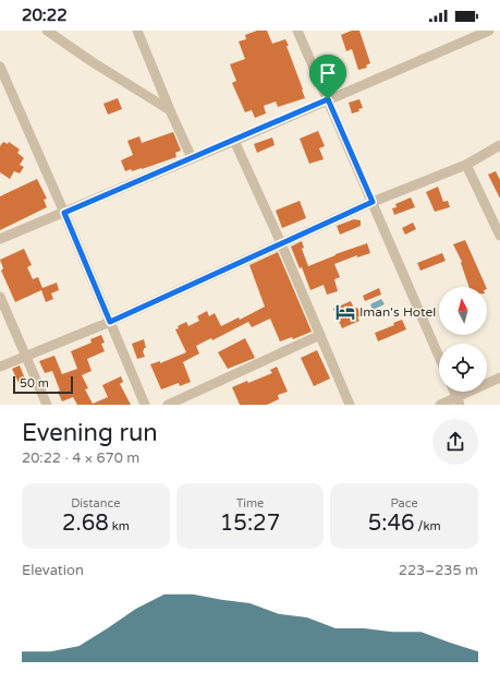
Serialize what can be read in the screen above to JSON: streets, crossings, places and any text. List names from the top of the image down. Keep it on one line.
{"places":{"hotel":["Iman's Hotel"]},"scale_bar":"50 m","north":"top","page":{"status":"20:22","scale":"50 m","heading":["Evening run","20:22 · 4 × 670 m"],"stats":[["Distance","2.68 km"],["Time","15:27"],["Pace","5:46 /km"]],"chart":["Elevation","223–235 m"]}}
